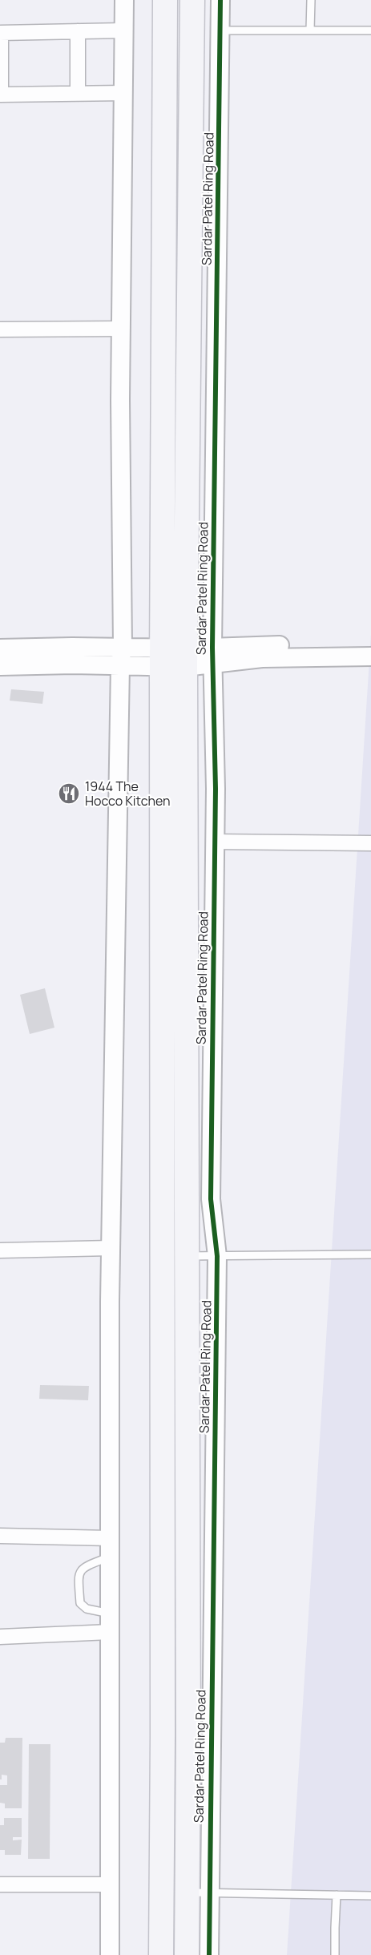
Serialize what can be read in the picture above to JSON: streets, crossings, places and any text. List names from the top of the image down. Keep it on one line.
{"streets":{"highway":["Sardar Patel Ring Road"]},"places":{"restaurant":["1944 The Hocco Kitchen"]}}
